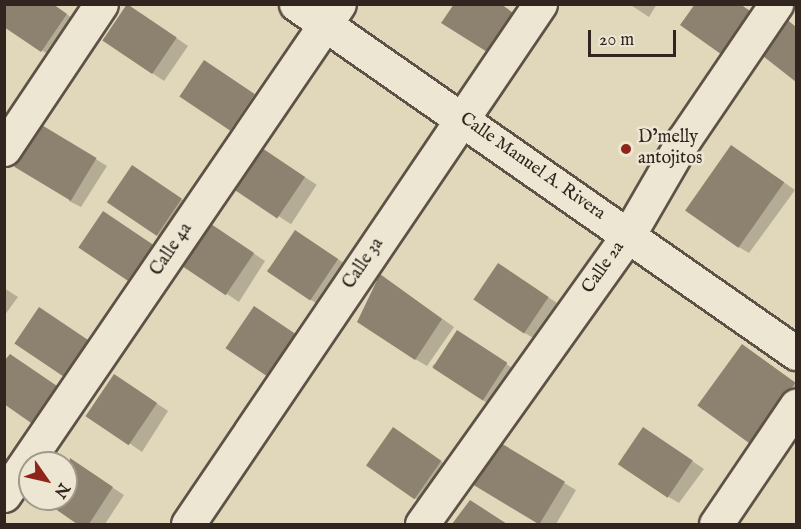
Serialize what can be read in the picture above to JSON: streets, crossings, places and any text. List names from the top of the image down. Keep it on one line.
{"streets":{"street":["Calle Manuel A. Rivera","Calle 4a","Calle 3a","Calle 2a"]},"crossings":[["Calle Manuel A. Rivera","Calle 4a"],["Calle Manuel A. Rivera","Calle 3a"],["Calle Manuel A. Rivera","Calle 2a"]],"places":["D’melly antojitos"],"scale_bar":"20 m","north":"bottom right"}
